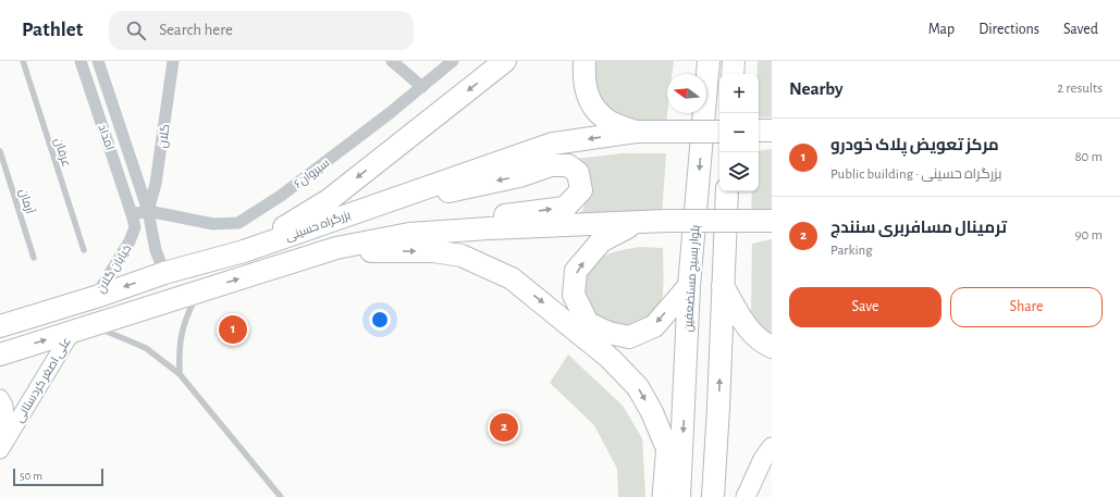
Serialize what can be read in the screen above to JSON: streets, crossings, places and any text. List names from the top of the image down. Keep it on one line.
{"streets":{"highway":["بزرگراه حسینی","بلوار بسیج مستضعفین"],"street":["گلان","امداد","سیروان۶","خیابان گلان","علی اصغر کردستانی"],"lane":["عرفان","آرمان"]},"crossings":[["گلان","امداد"],["گلان","سیروان۶"],["امداد","سیروان۶"],["امداد","خیابان گلان"],["بزرگراه حسینی","خیابان گلان"]],"scale_bar":"50 m","north":"left","page":{"header":"Pathlet","search":"Search here","nav":["Map","Directions","Saved"],"heading":["Nearby","2 results"],"map_buttons":["+","−"],"list":[{"mark":"1","name":"مرکز تعویض پلاک خودرو","note":"Public building · بزرگراه حسینی","value":"80 m"},{"mark":"2","name":"ترمینال مسافربری سنندج","note":"Parking","value":"90 m"}],"buttons":["Save","Share"],"pins":["1","2"],"scale":"50 m"}}
